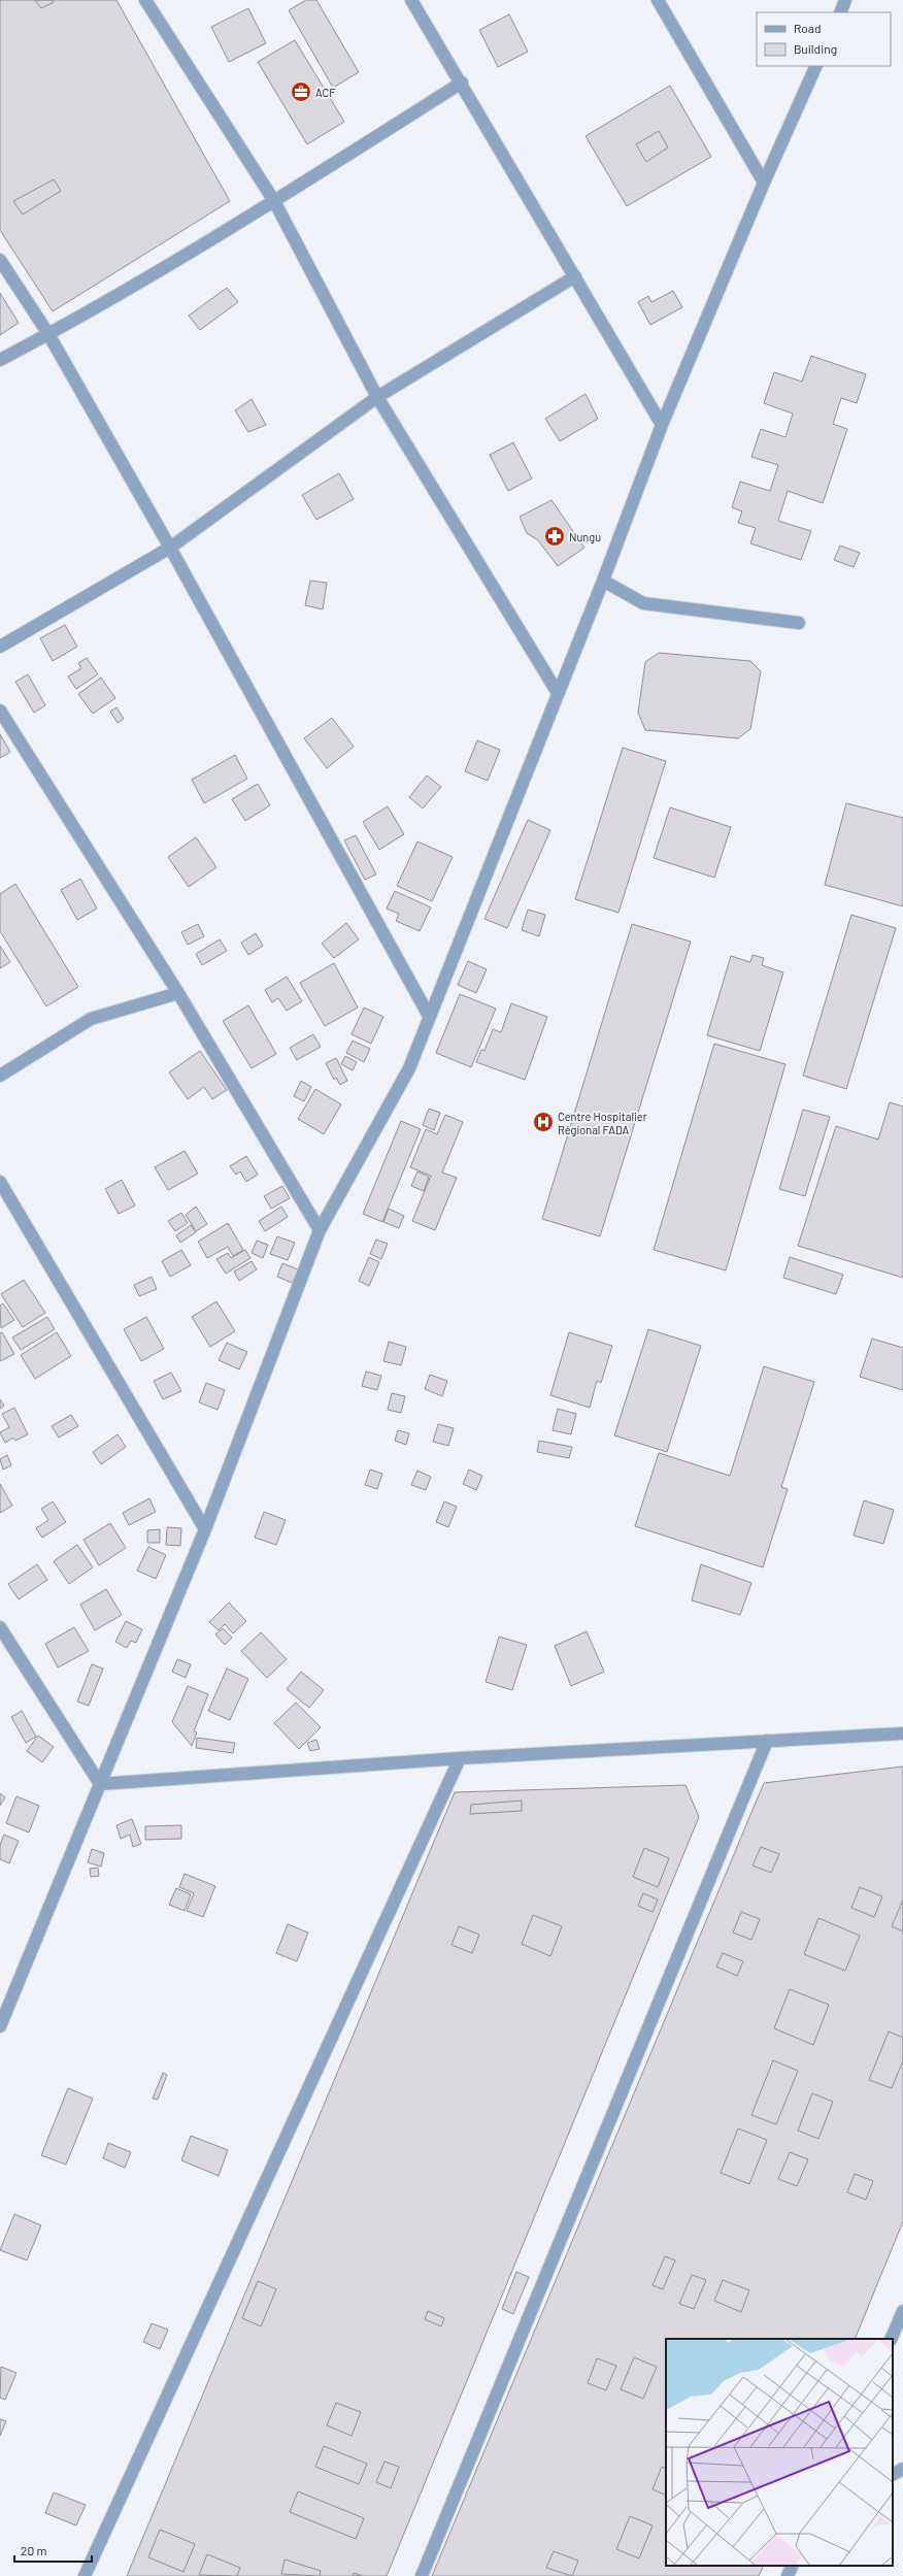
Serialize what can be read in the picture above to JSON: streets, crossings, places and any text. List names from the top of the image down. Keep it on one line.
{"places":{"office":["ACF"],"pharmacy":["Nungu"],"hospital":["Centre Hospitalier Régional FADA"]},"legend":["Road","Building"],"scale_bar":"20 m"}
